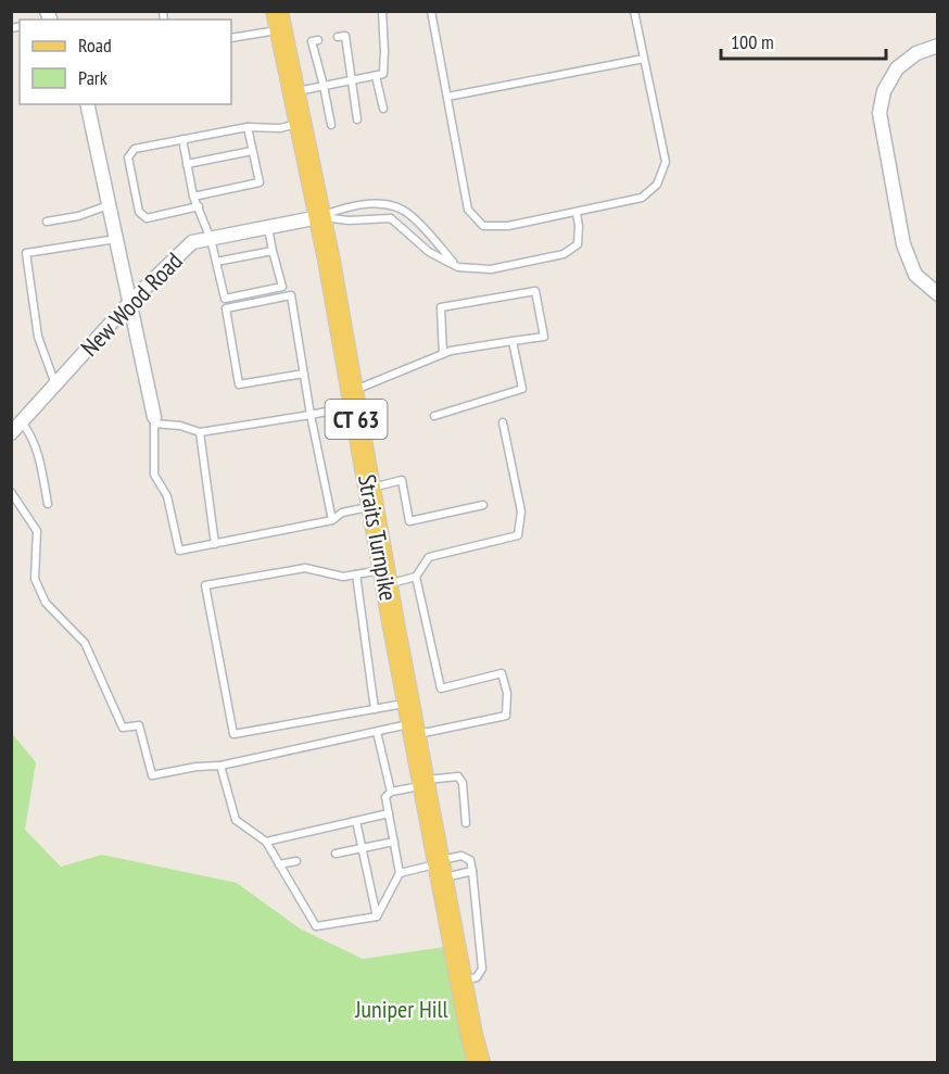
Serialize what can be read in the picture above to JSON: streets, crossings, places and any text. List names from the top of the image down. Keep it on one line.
{"streets":{"main road":["CT 63","Straits Turnpike"],"street":["New Wood Road"]},"crossings":[["New Wood Road","Straits Turnpike"]],"parks":["Juniper Hill"],"legend":["Road","Park"],"scale_bar":"100 m"}
